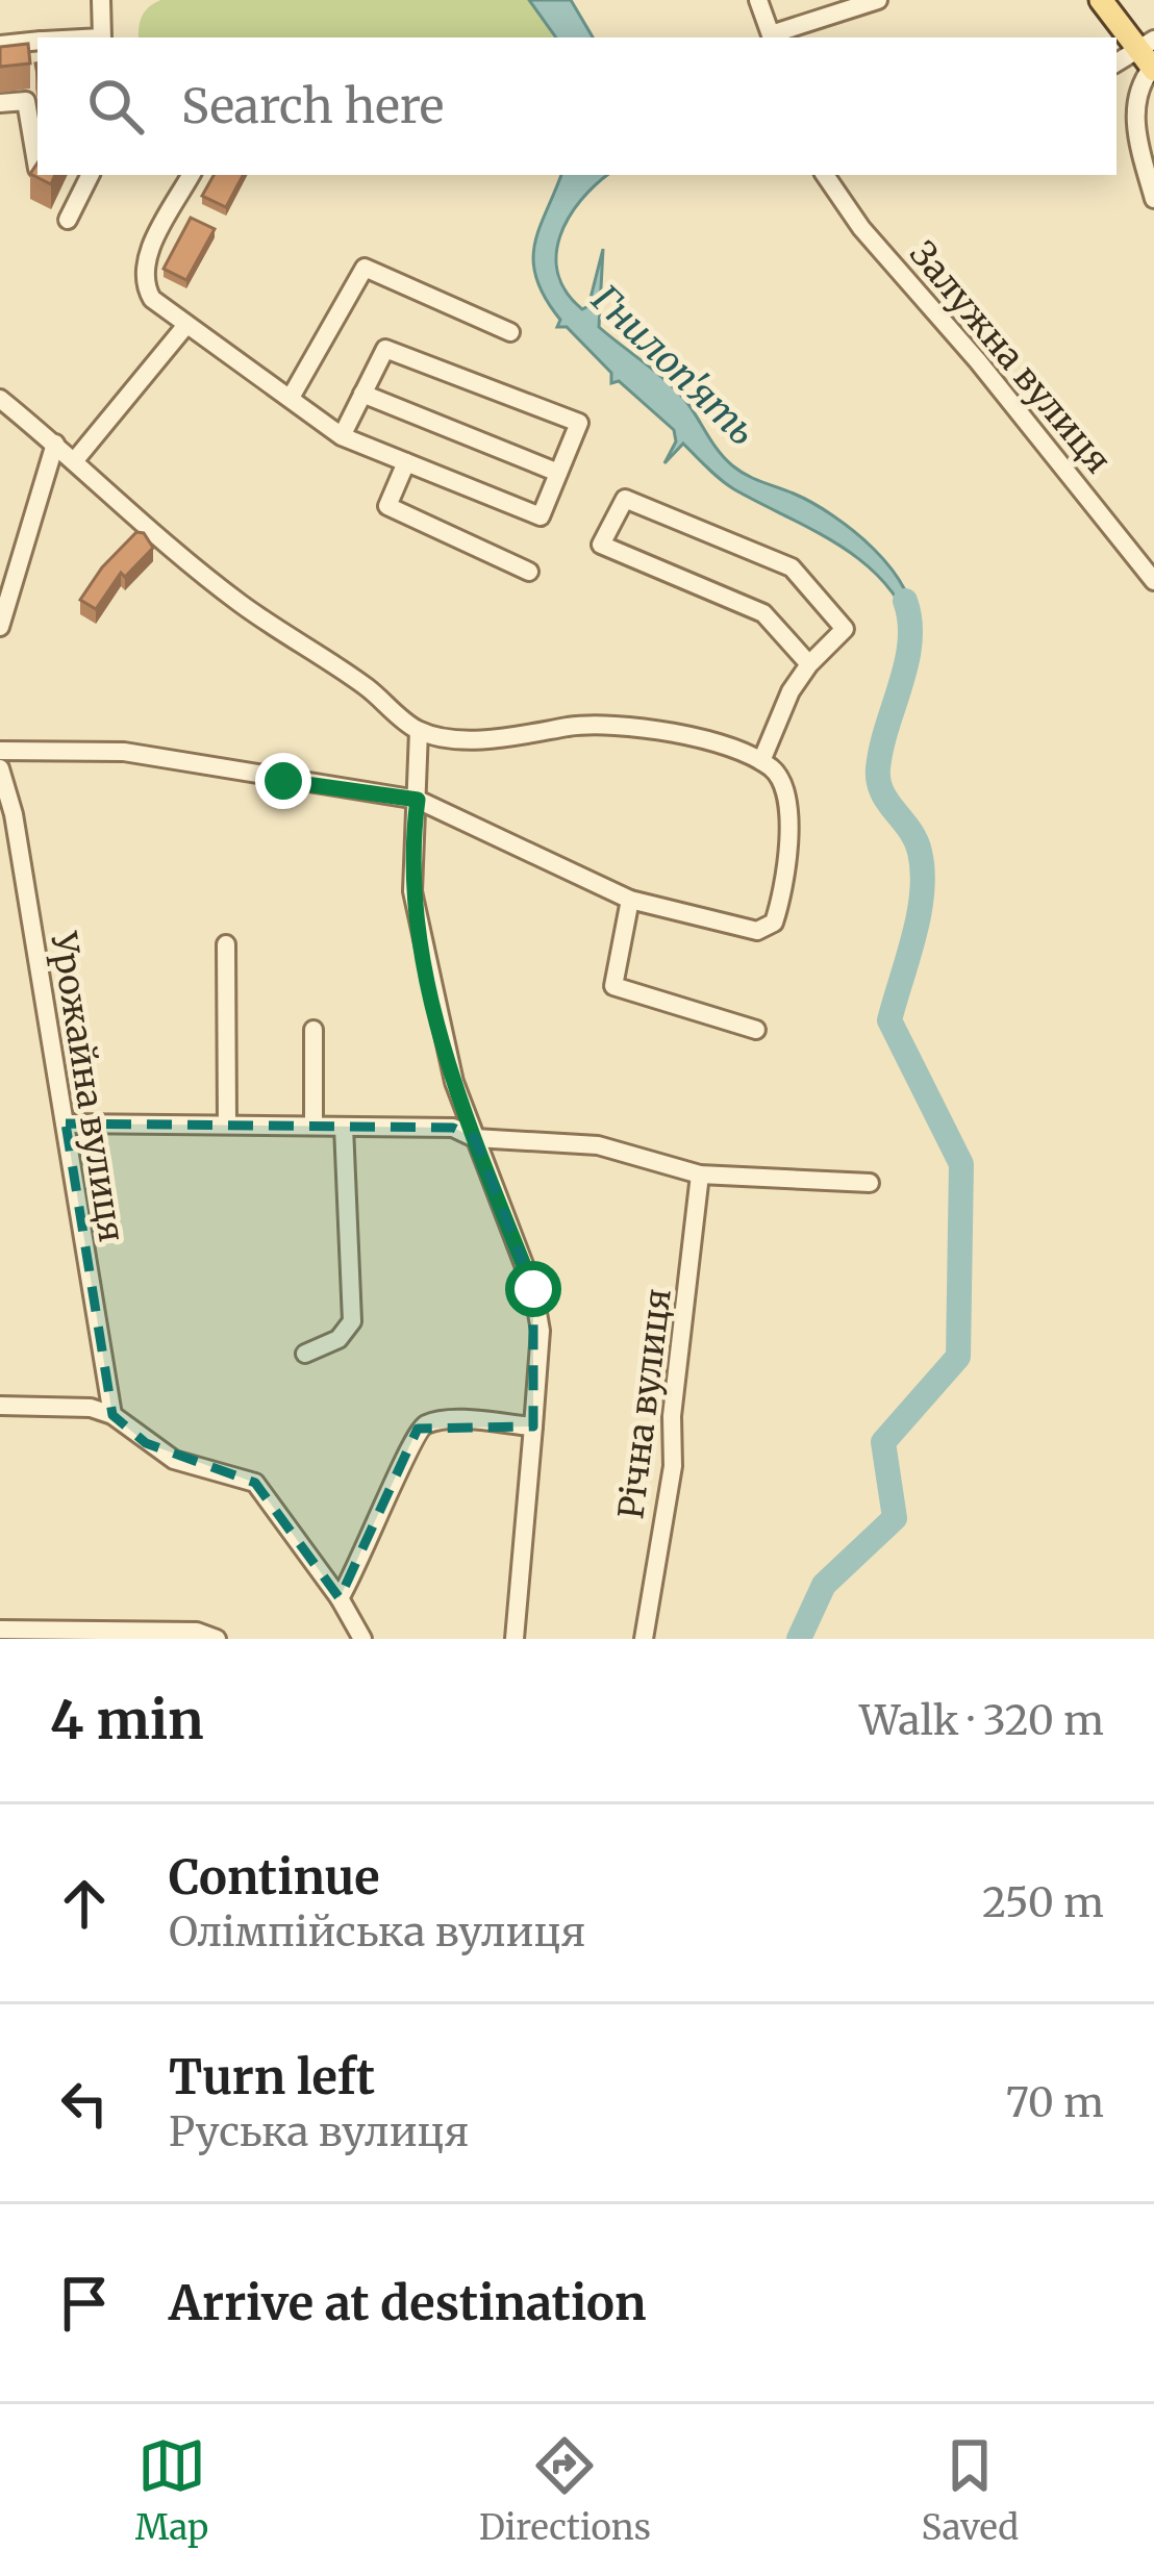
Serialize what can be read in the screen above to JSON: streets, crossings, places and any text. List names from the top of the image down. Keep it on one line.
{"streets":{"street":["Залужна вулиця","Урожайна вулиця","Річна вулиця"]},"water":["Гнилоп'ять"],"page":{"search":"Search here","heading":["4 min","Walk · 320 m"],"list":[["Continue","Олімпійська вулиця","250 m"],["Turn left","Руська вулиця","70 m"],"Arrive at destination"],"nav":["Map","Directions","Saved"]}}
